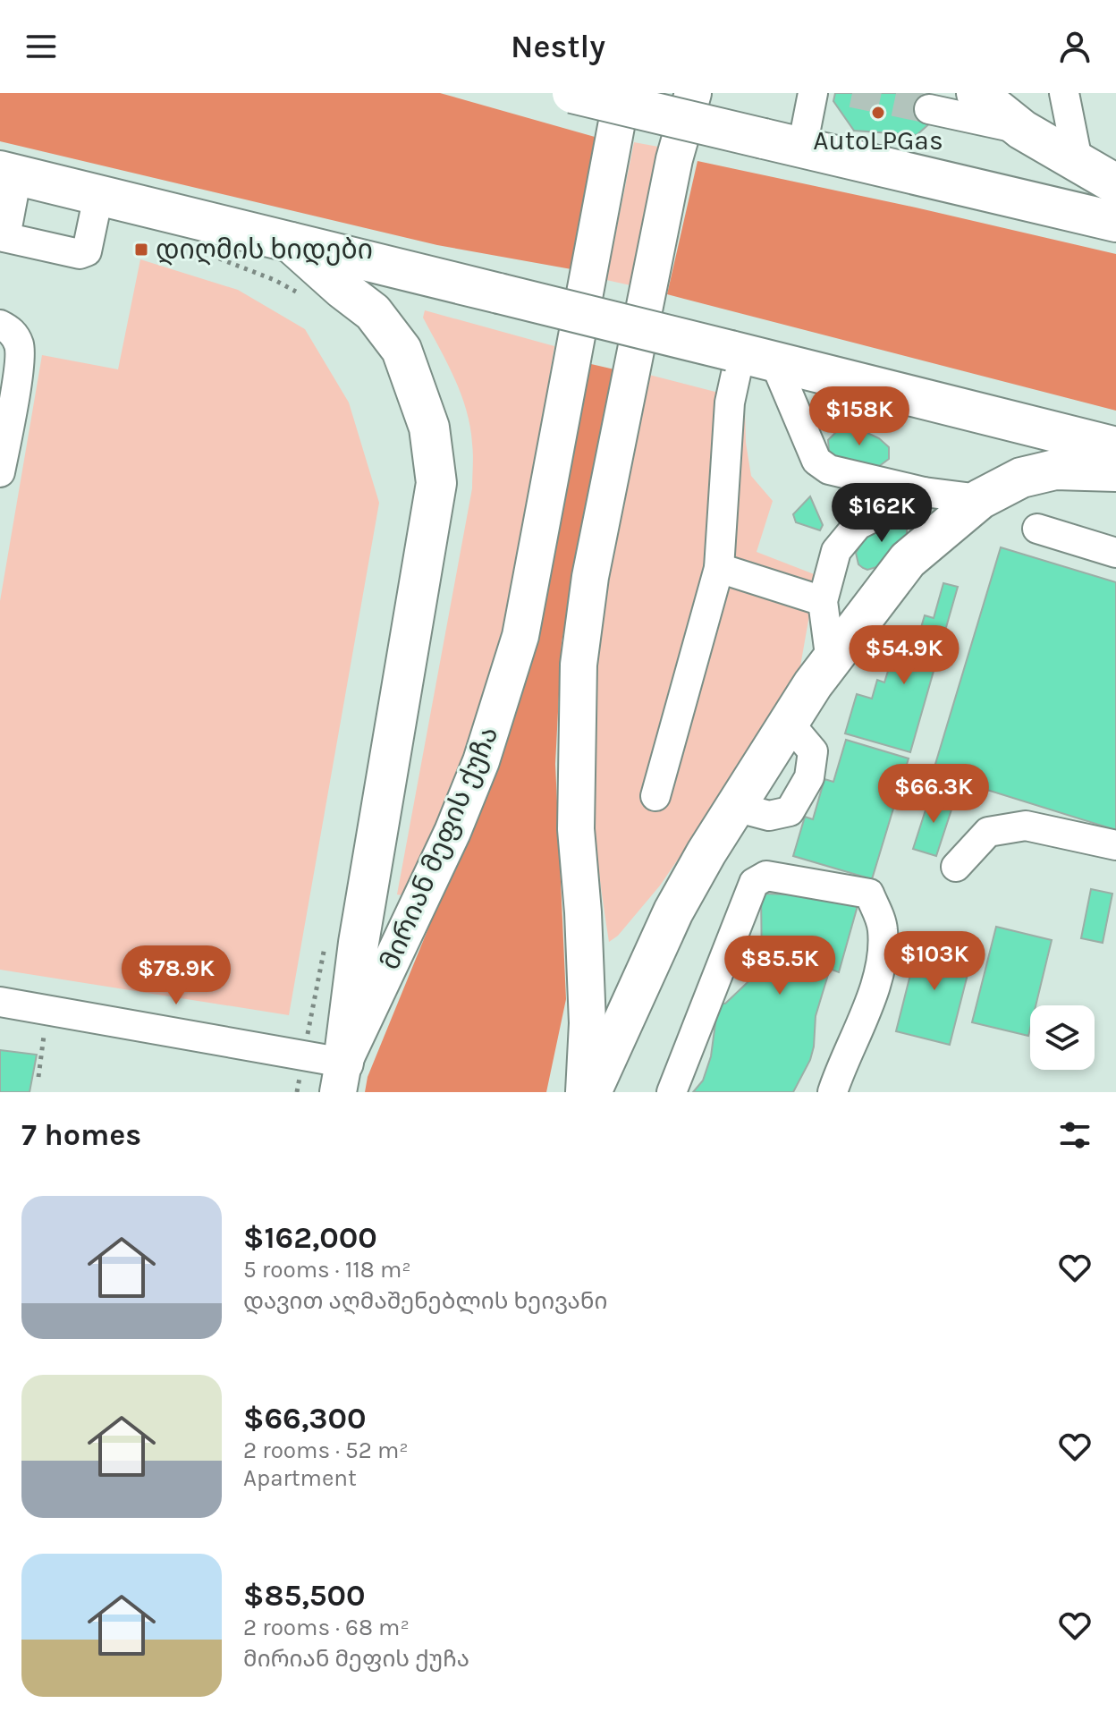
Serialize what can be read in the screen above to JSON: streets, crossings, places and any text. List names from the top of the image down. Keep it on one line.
{"streets":{"main road":["მირიან მეფის ქუჩა"]},"places":{"other":["AutoLPGas"],"transit":["დიღმის ხიდები"]},"page":{"header":"Nestly","price":["$158K","$162K","$54.9K","$66.3K","$103K","$85.5K","$78.9K"],"heading":"7 homes","list":[{"name":"$162,000","note":"5 rooms · 118 m² · დავით აღმაშენებლის ხეივანი"},{"name":"$66,300","note":"2 rooms · 52 m² · Apartment"},{"name":"$85,500","note":"2 rooms · 68 m² · მირიან მეფის ქუჩა"}]}}
